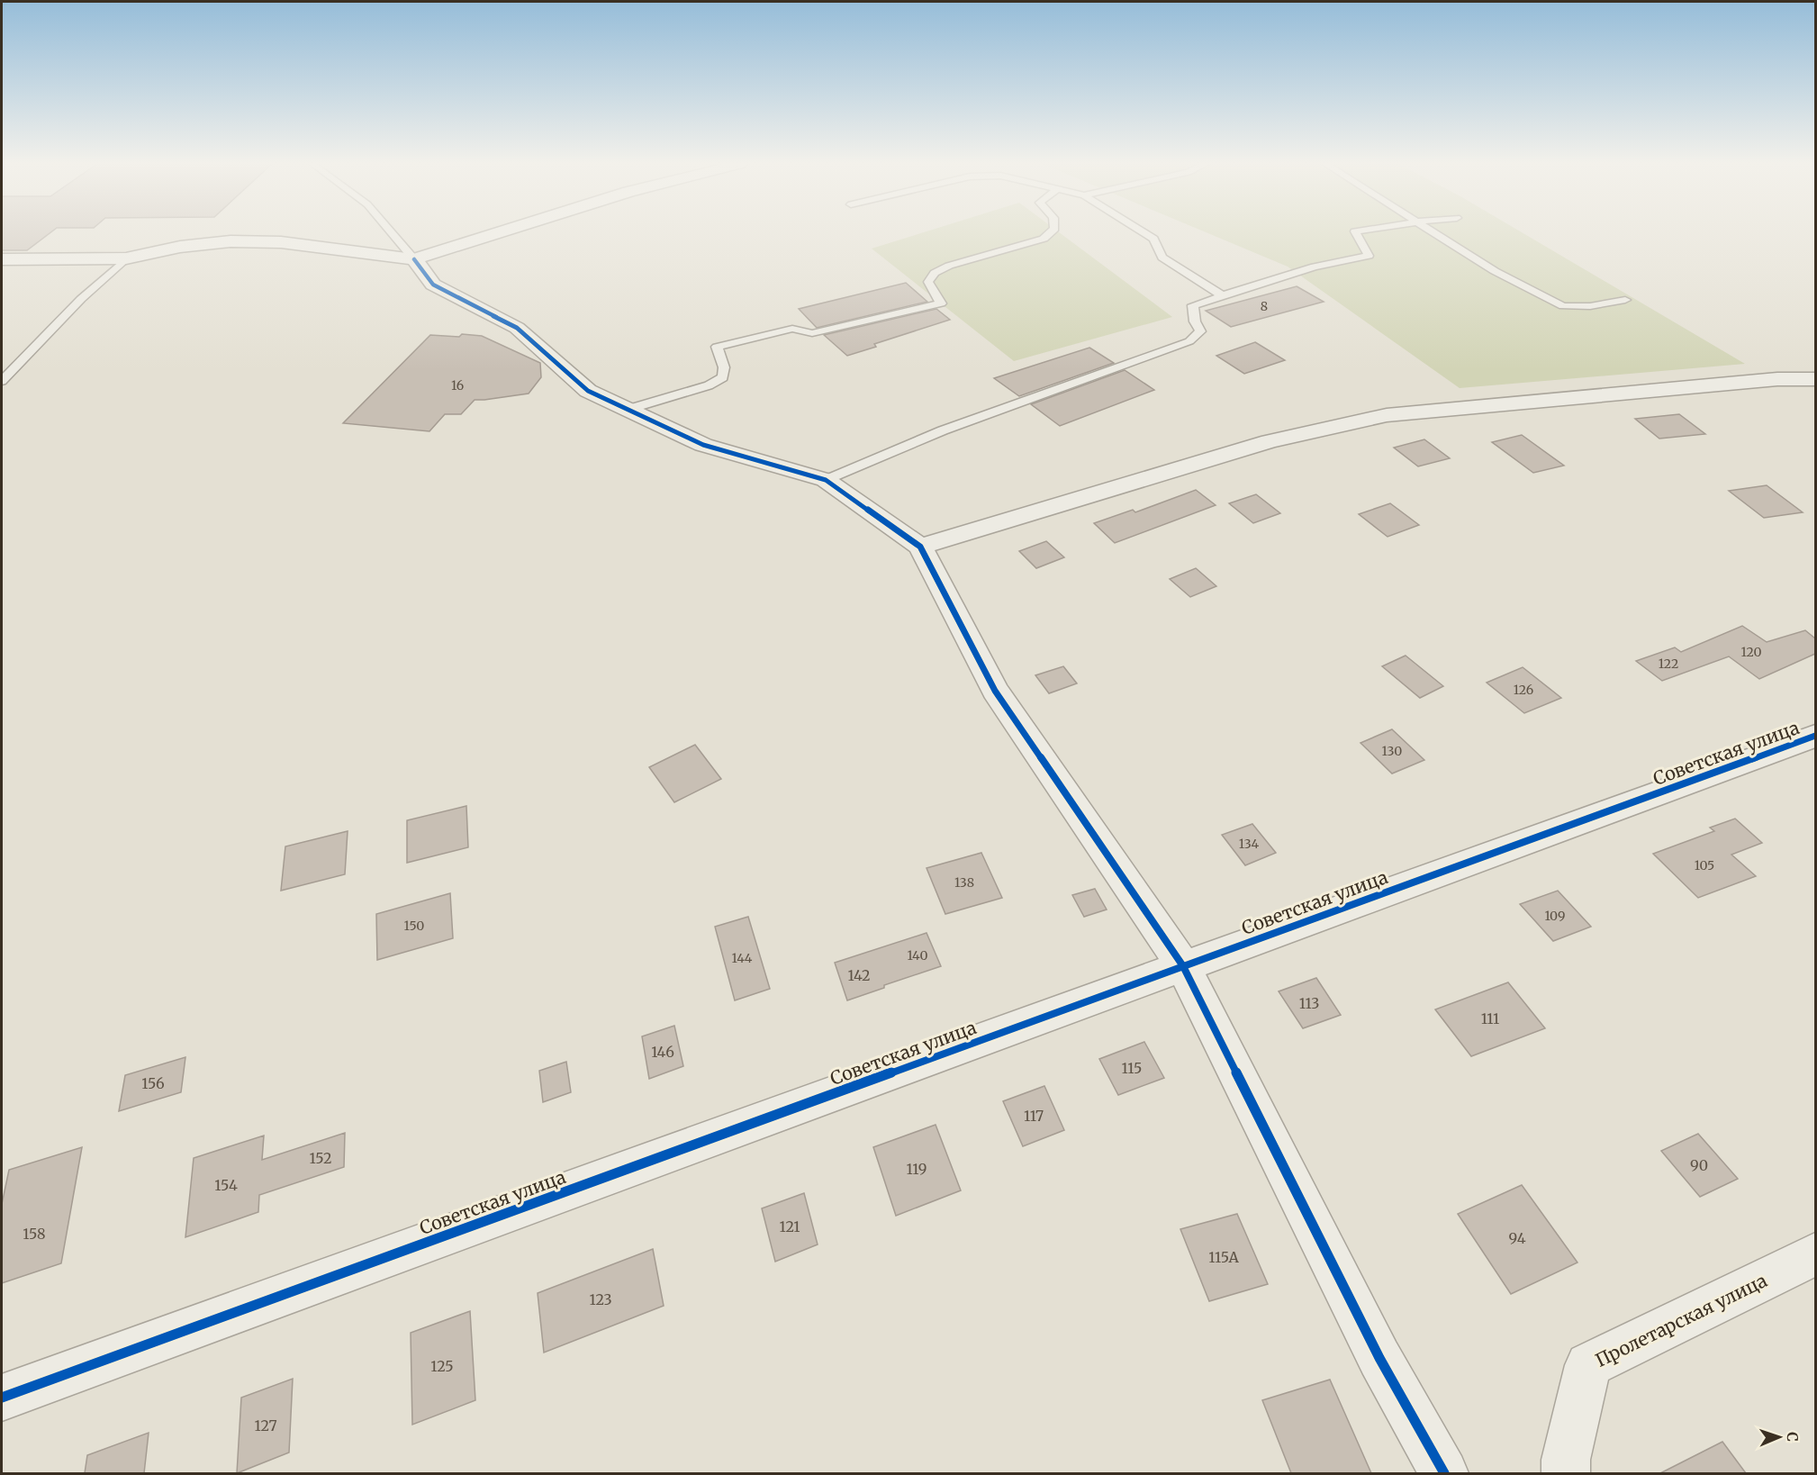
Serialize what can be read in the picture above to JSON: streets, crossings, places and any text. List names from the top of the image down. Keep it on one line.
{"streets":{"street":["Советская улица","Пролетарская улица"]},"house_numbers":["8","16","120","122","126","130","134","105","138","109","150","140","144","142","113","111","146","115","156","117","152","90","119","154","121","158","94","115А","123","125","127"],"north":"right"}
